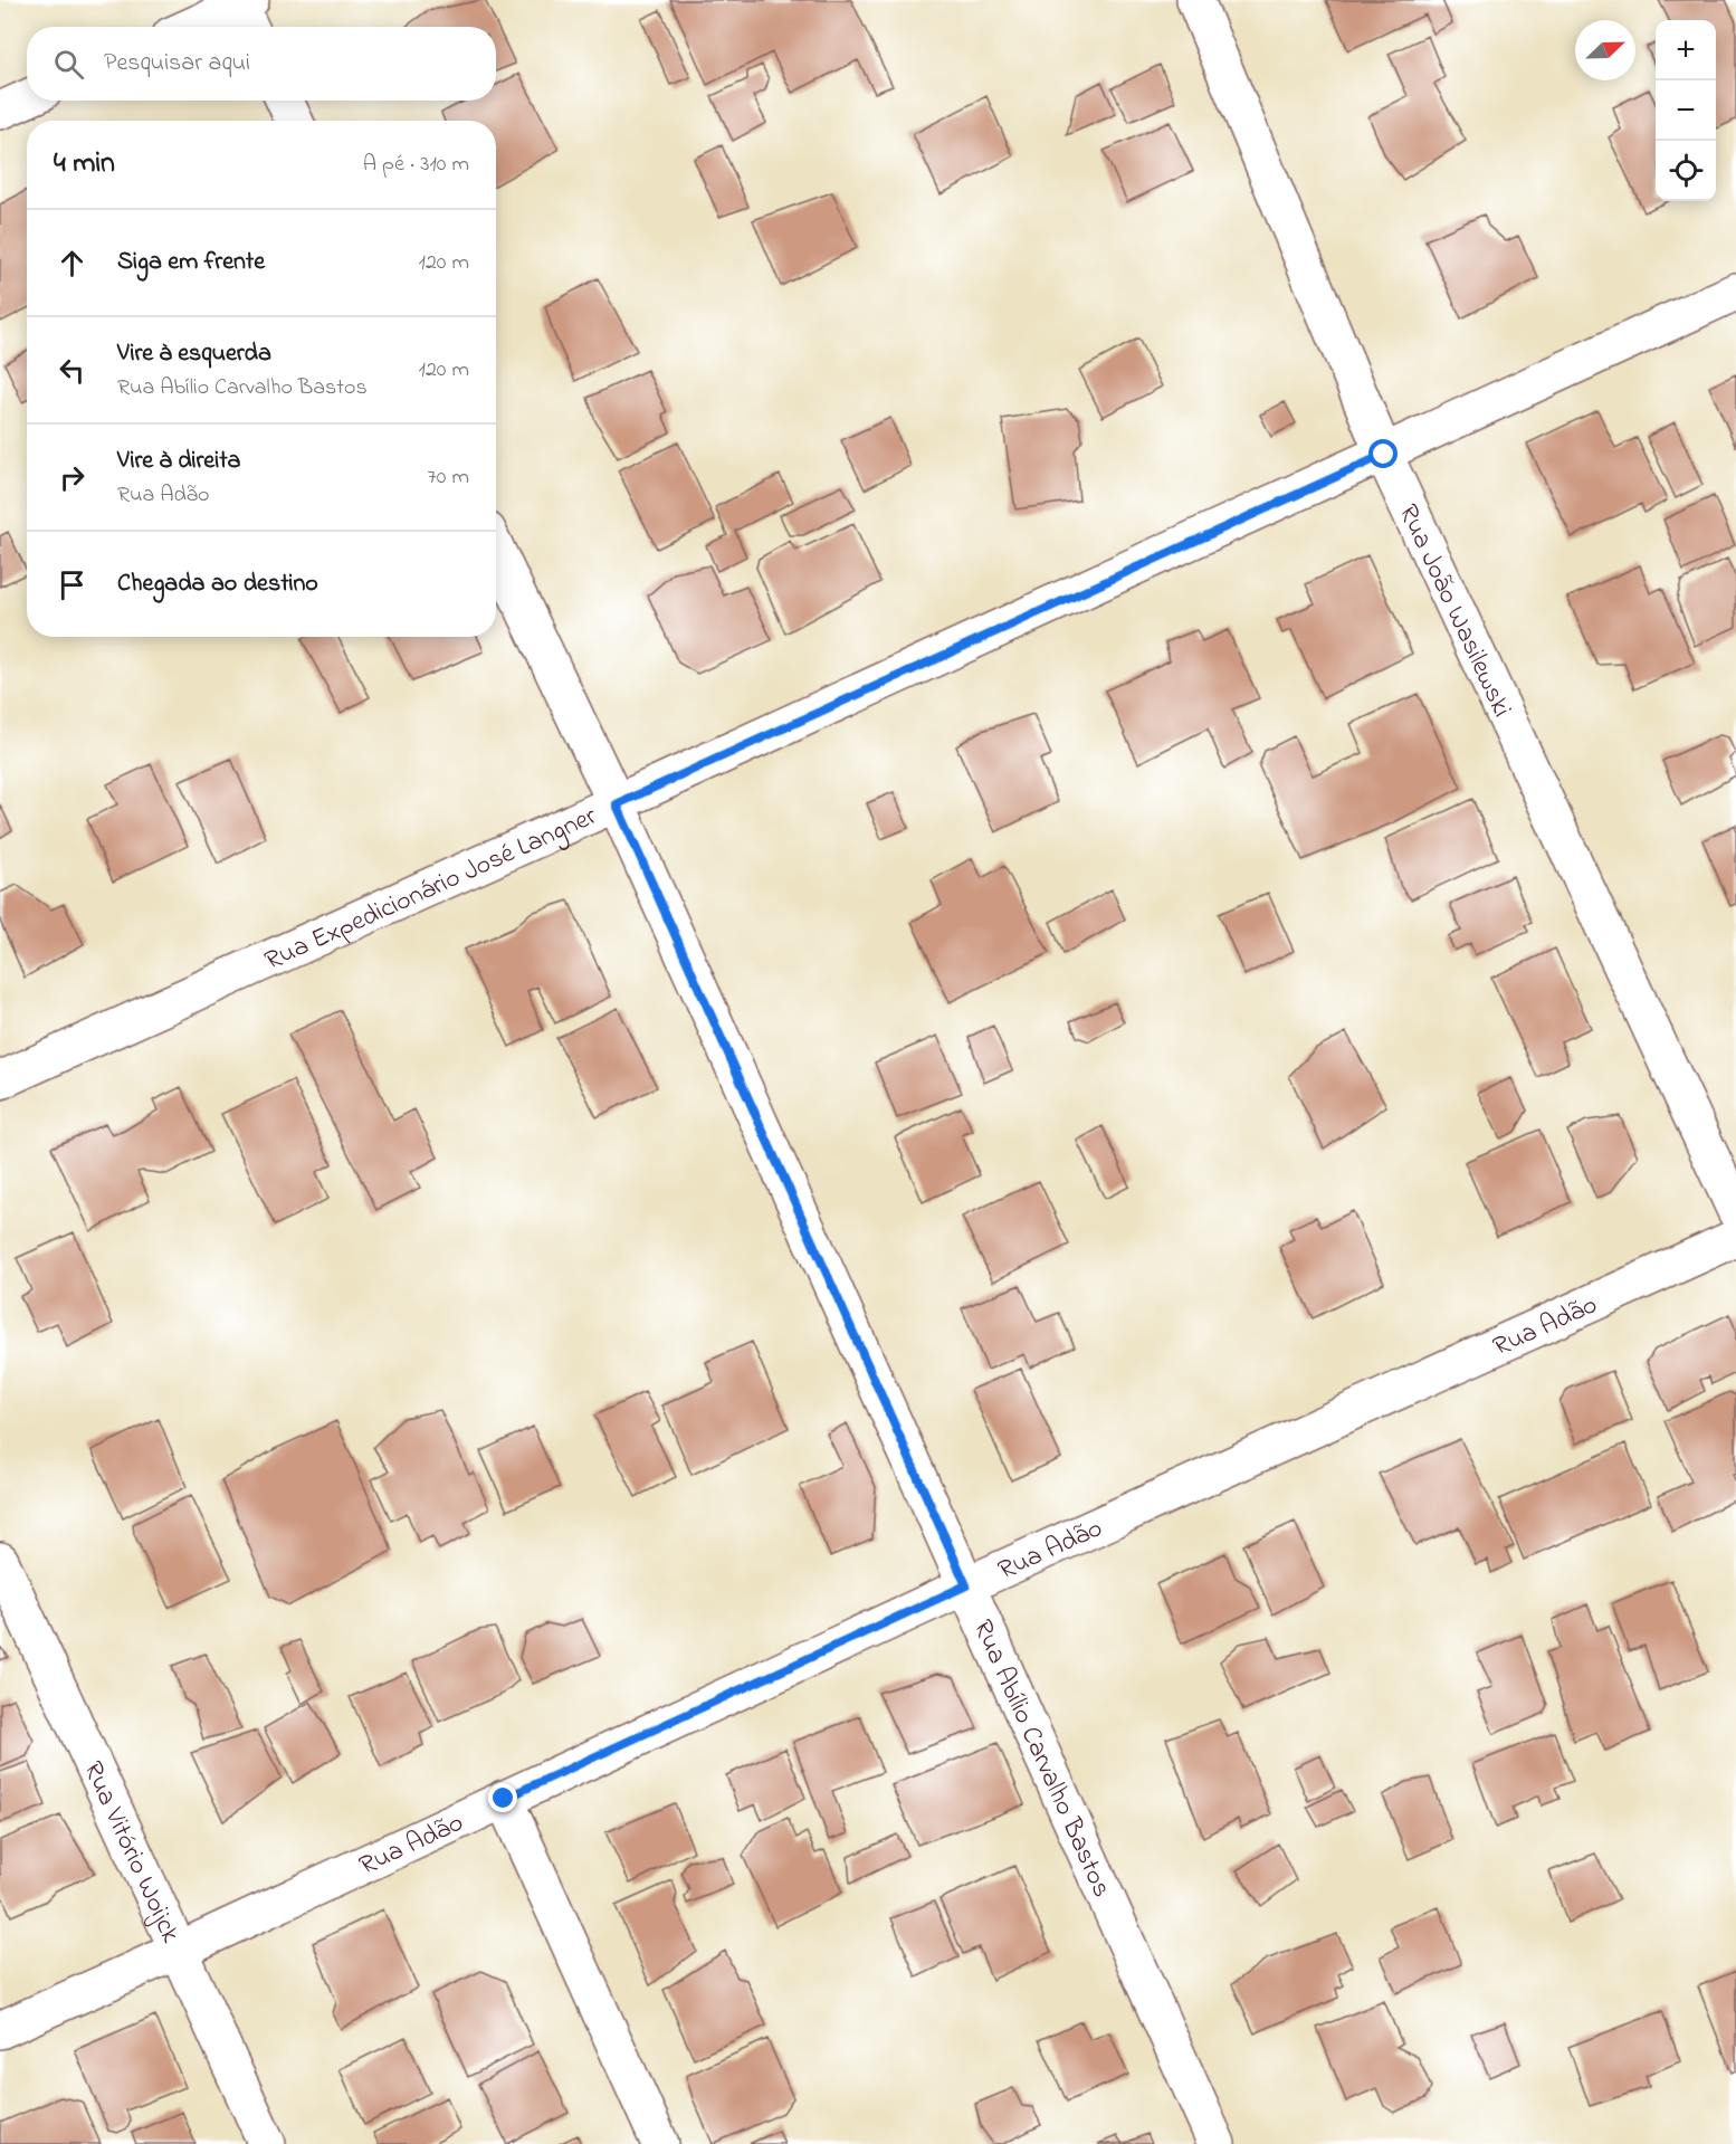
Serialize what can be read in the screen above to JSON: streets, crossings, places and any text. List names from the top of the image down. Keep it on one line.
{"streets":{"street":["Rua João Wasilewski","Rua Expedicionário José Langner","Rua Adão","Rua Abílio Carvalho Bastos","Rua Vitório Woijck"]},"crossings":[["Rua João Wasilewski","Rua Expedicionário José Langner"],["Rua Expedicionário José Langner","Rua Abílio Carvalho Bastos"],["Rua Adão","Rua Abílio Carvalho Bastos"],["Rua Adão","Rua Vitório Woijck"]],"north":"top right","page":{"map_buttons":["+","−"],"search":"Pesquisar aqui","heading":["4 min","A pé · 310 m"],"list":[["Siga em frente","120 m"],["Vire à esquerda","Rua Abílio Carvalho Bastos","120 m"],["Vire à direita","Rua Adão","70 m"],"Chegada ao destino"]}}
